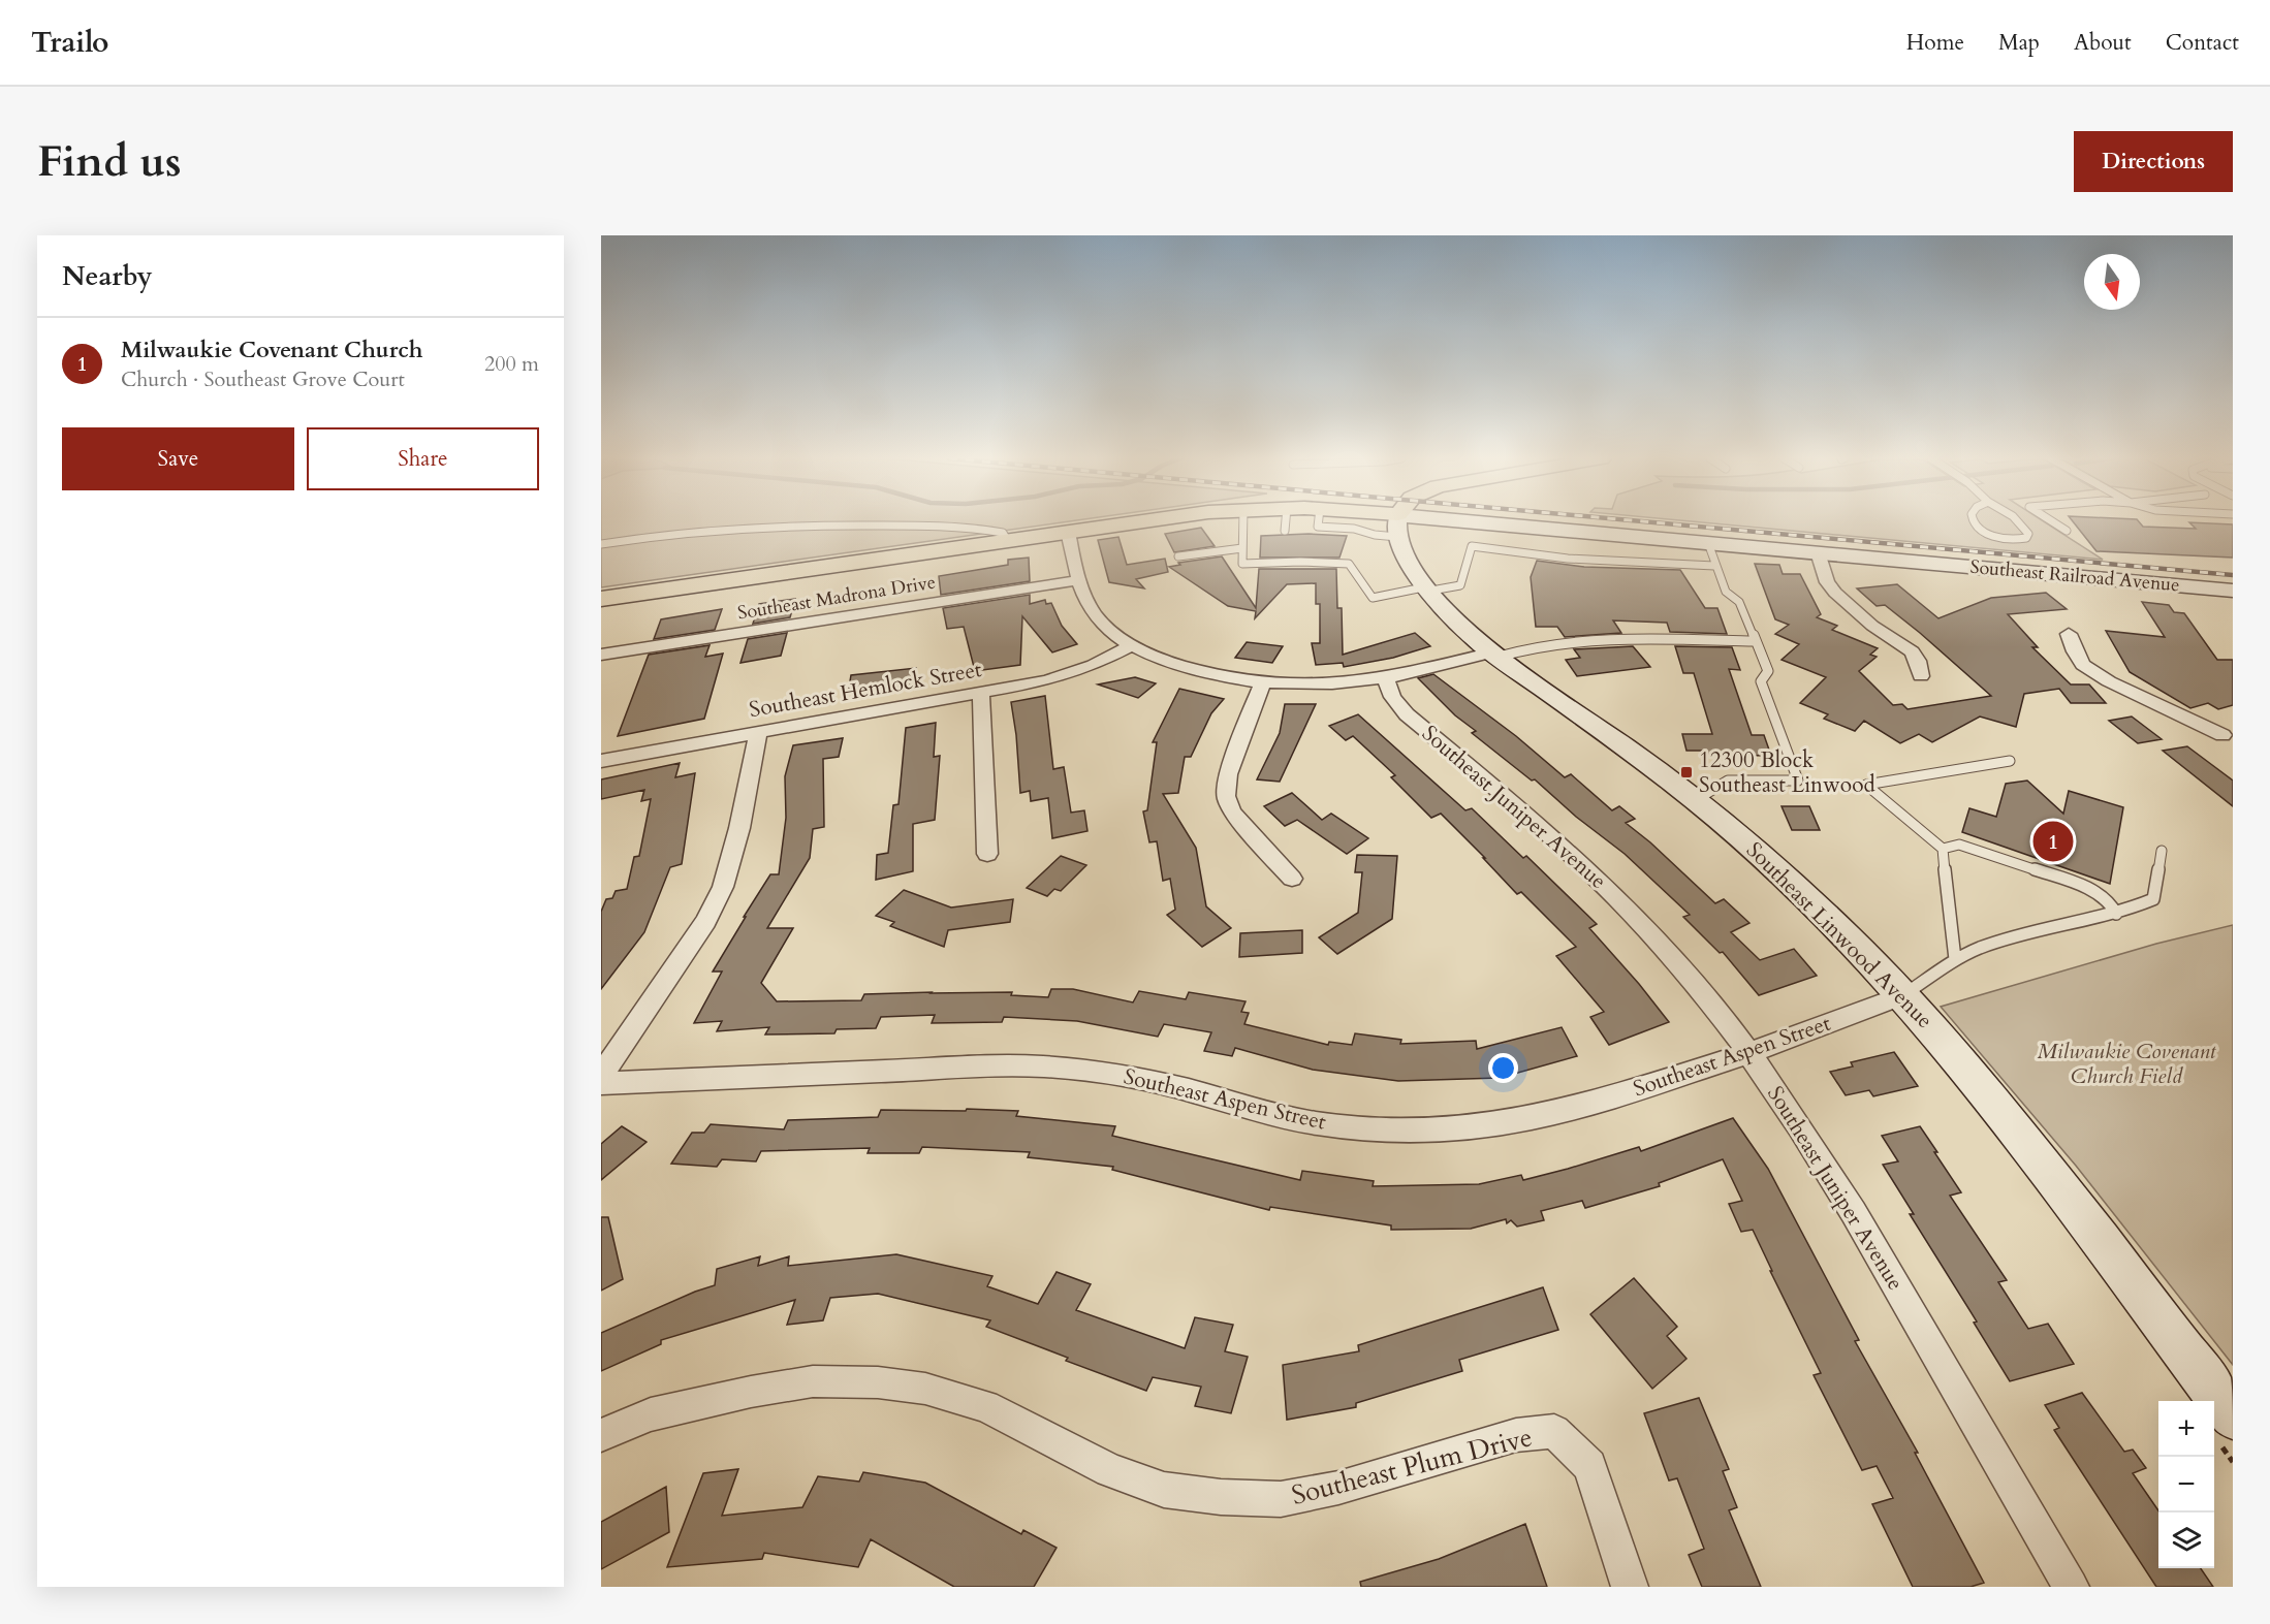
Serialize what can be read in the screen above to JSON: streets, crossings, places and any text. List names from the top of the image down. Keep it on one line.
{"streets":{"main road":["Southeast Railroad Avenue","Southeast Linwood Avenue"],"street":["Southeast Madrona Drive","Southeast Hemlock Street","Southeast Juniper Avenue","Southeast Aspen Street","Southeast Plum Drive"]},"crossings":[["Southeast Juniper Avenue","Southeast Aspen Street"],["Southeast Linwood Avenue","Southeast Aspen Street"]],"parks":["Milwaukie Covenant Church Field"],"places":{"transit":["12300 Block Southeast Linwood"]},"north":"bottom","page":{"header":"Trailo","nav":["Home","Map","About","Contact"],"buttons":["Directions",["Save","Share"]],"title":"Find us","heading":"Nearby","list":[{"mark":"1","name":"Milwaukie Covenant Church","note":"Church · Southeast Grove Court","value":"200 m"}],"pins":"1","map_buttons":["+","−"]}}
